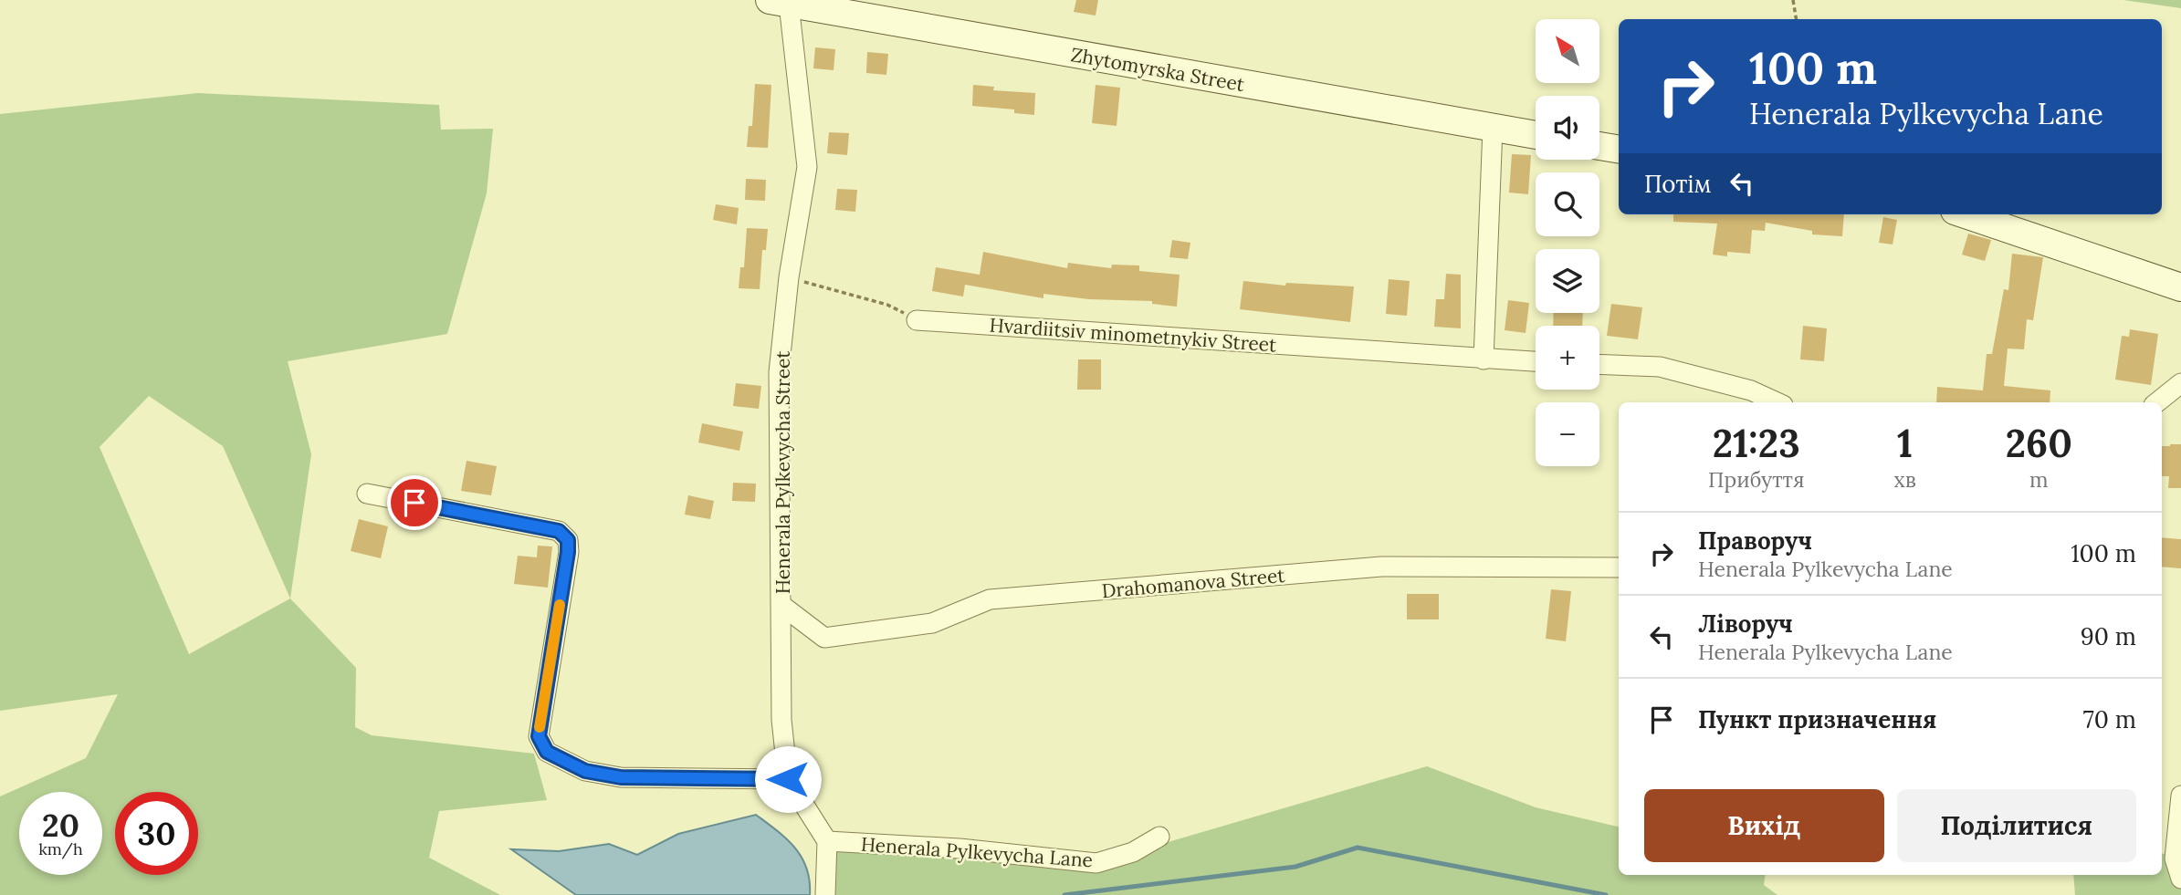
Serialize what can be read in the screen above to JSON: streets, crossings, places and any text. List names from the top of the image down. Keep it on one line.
{"streets":{"main road":["Zhytomyrska Street"],"street":["Hvardiitsiv minometnykiv Street","Henerala Pylkevycha Street","Drahomanova Street","Henerala Pylkevycha Lane"]},"crossings":[["Zhytomyrska Street","Henerala Pylkevycha Street"],["Henerala Pylkevycha Street","Drahomanova Street"],["Henerala Pylkevycha Street","Henerala Pylkevycha Lane"]],"north":"top left","page":{"map_buttons":["+","−"],"turn":["100 m","Henerala Pylkevycha Lane"],"then":"Потім","eta":["21:23","Прибуття","1","хв","260","m"],"list":[{"name":"Праворуч","note":"Henerala Pylkevycha Lane","value":"100 m"},{"name":"Ліворуч","note":"Henerala Pylkevycha Lane","value":"90 m"},{"name":"Пункт призначення","value":"70 m"}],"buttons":["Вихід","Поділитися"],"speed":"20 km/h","limit":"30"}}
